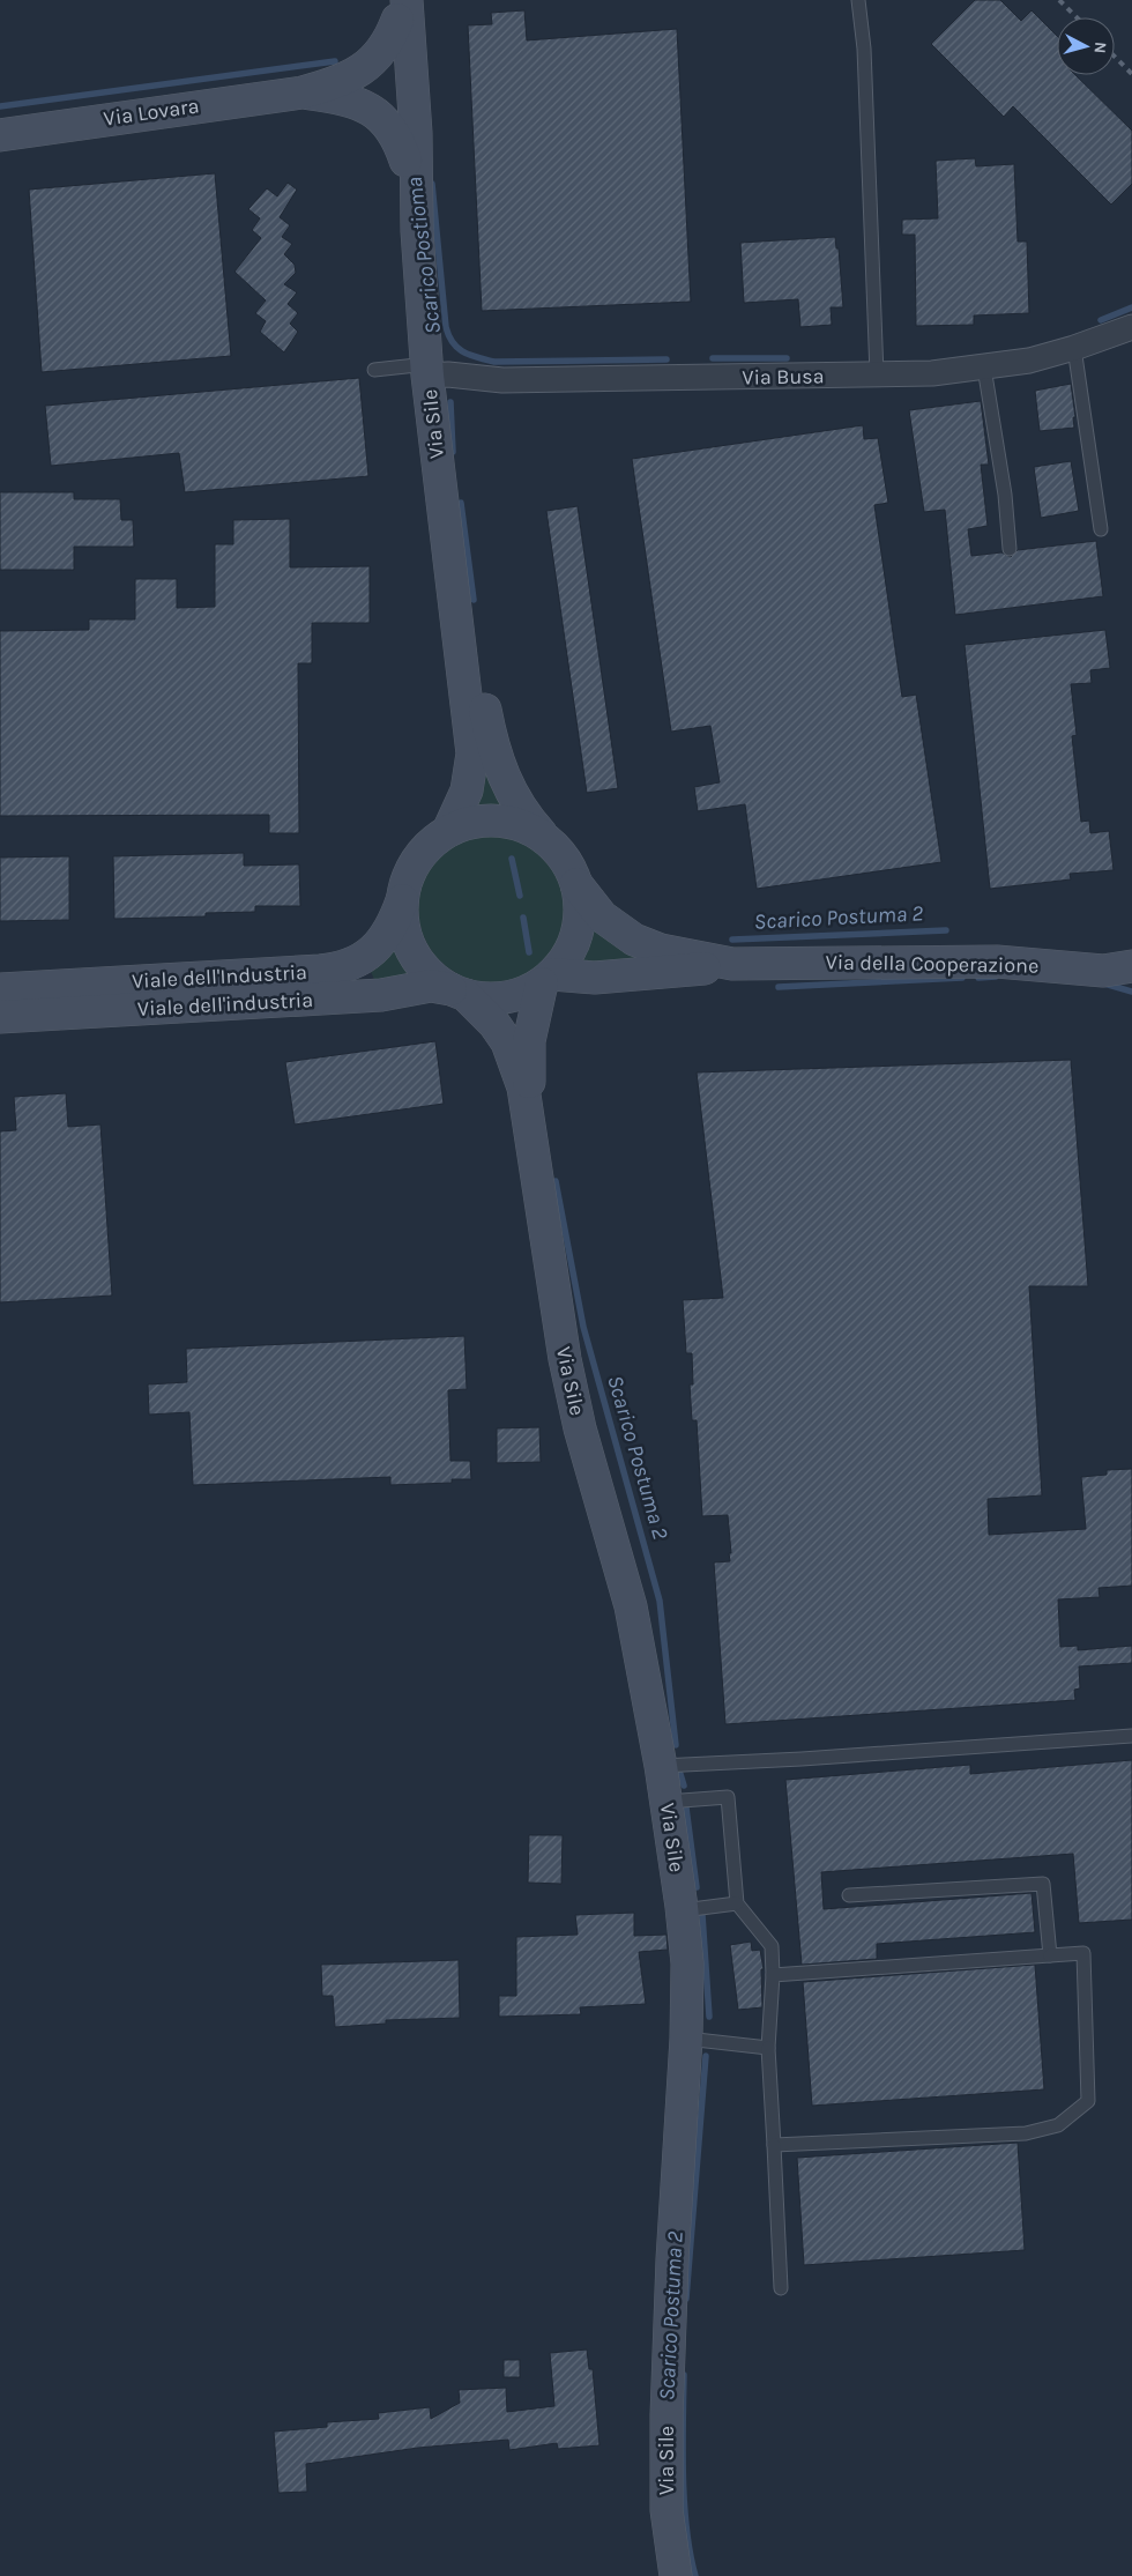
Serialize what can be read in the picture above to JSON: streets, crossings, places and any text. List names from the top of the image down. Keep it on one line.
{"streets":{"street":["Via Lovara","Via Busa","Via Sile","Via della Cooperazione","Viale dell'Industria","Viale dell'industria"]},"crossings":[["Via Lovara","Via Sile"],["Via Busa","Via Sile"],["Via Sile","Via della Cooperazione"],["Via Sile","Viale dell'Industria"],["Via Sile","Viale dell'industria"],["Via della Cooperazione","Viale dell'Industria"],["Via della Cooperazione","Viale dell'industria"],["Viale dell'Industria","Viale dell'industria"]],"water":["Scarico Postioma","Scarico Postuma 2"],"north":"right"}
